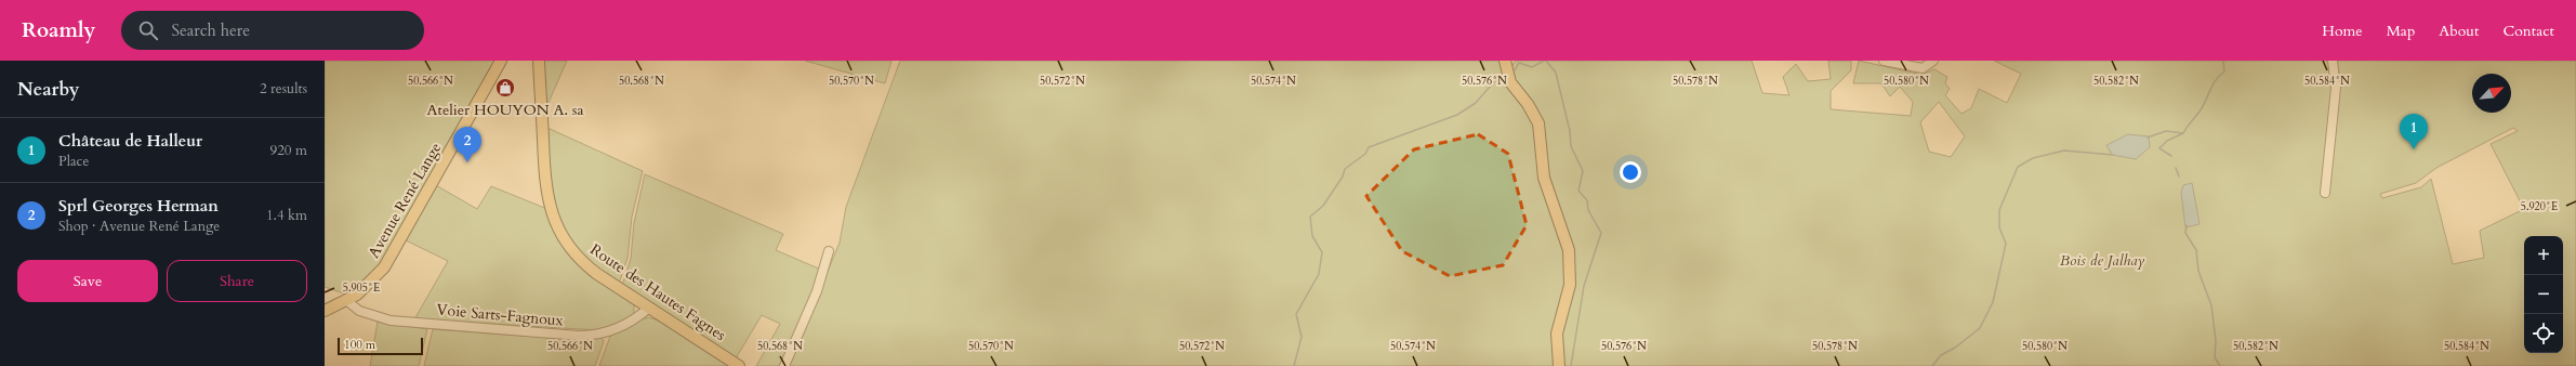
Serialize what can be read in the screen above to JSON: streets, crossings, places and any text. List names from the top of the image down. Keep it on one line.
{"streets":{"main road":["Avenue René Lange","Route des Hautes Fagnes"],"street":["Voie Sarts-Fagnoux"]},"crossings":[["Avenue René Lange","Voie Sarts-Fagnoux"],["Route des Hautes Fagnes","Voie Sarts-Fagnoux"]],"parks":["Bois de Jalhay"],"places":{"shop":["Atelier HOUYON A. sa"]},"scale_bar":"100 m","north":"top right","page":{"header":"Roamly","search":"Search here","nav":["Home","Map","About","Contact"],"heading":["Nearby","2 results"],"pins":["1","2"],"list":[{"mark":"1","name":"Château de Halleur","note":"Place","value":"920 m"},{"mark":"2","name":"Sprl Georges Herman","note":"Shop · Avenue René Lange","value":"1.4 km"}],"map_buttons":["+","−"],"buttons":["Save","Share"],"scale":"100 m"},"coordinates":["50.576°N","50.578°N","50.582°N","50.584°N","50.566°N","50.568°N","50.570°N","50.572°N","50.574°N","50.580°N","5.920°E","5.905°E"]}
